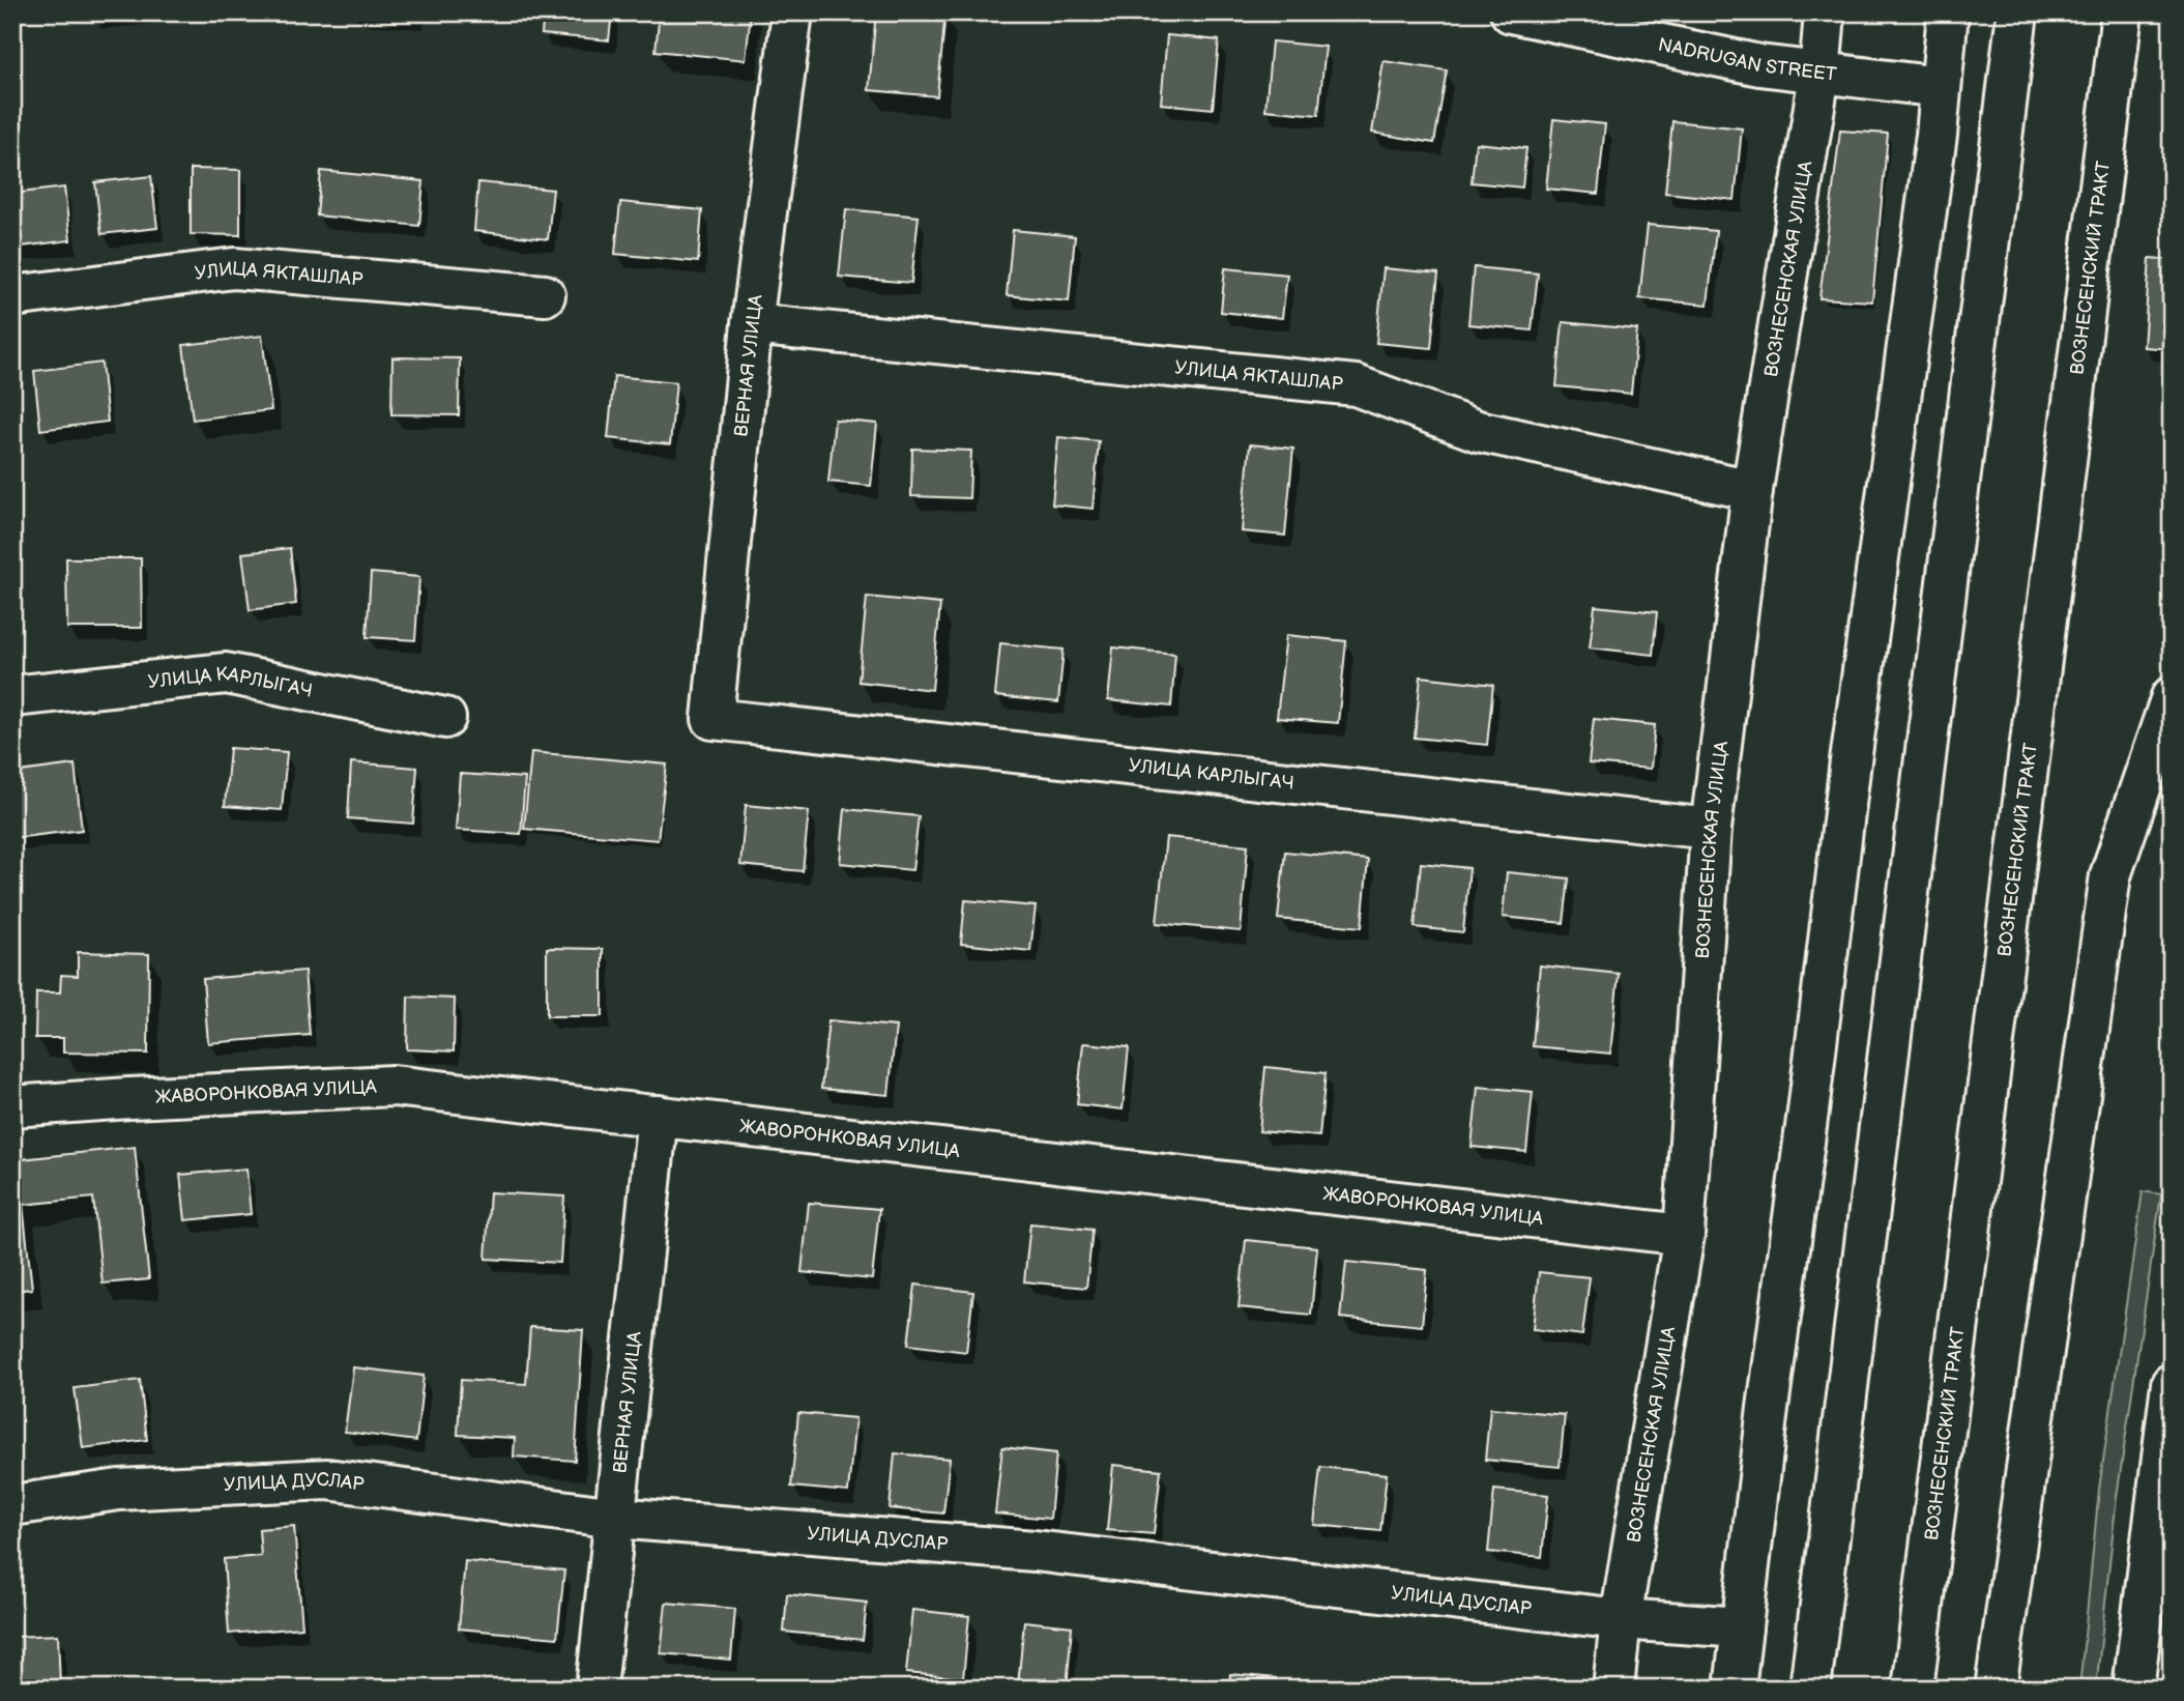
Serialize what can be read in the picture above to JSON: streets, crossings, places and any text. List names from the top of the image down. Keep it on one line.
{"streets":{"street":["NADRUGAN STREET","ВОЗНЕСЕНСКАЯ УЛИЦА","ВОЗНЕСЕНСКИЙ ТРАКТ","УЛИЦА ЯКТАШЛАР","ВЕРНАЯ УЛИЦА","УЛИЦА КАРЛЫГАЧ","ЖАВОРОНКОВАЯ УЛИЦА","УЛИЦА ДУСЛАР"]},"crossings":[["NADRUGAN STREET","ВОЗНЕСЕНСКАЯ УЛИЦА"],["ВОЗНЕСЕНСКАЯ УЛИЦА","УЛИЦА ЯКТАШЛАР"],["ВОЗНЕСЕНСКАЯ УЛИЦА","УЛИЦА КАРЛЫГАЧ"],["ВОЗНЕСЕНСКАЯ УЛИЦА","ЖАВОРОНКОВАЯ УЛИЦА"],["ВОЗНЕСЕНСКАЯ УЛИЦА","УЛИЦА ДУСЛАР"],["УЛИЦА ЯКТАШЛАР","ВЕРНАЯ УЛИЦА"],["ВЕРНАЯ УЛИЦА","УЛИЦА КАРЛЫГАЧ"],["ВЕРНАЯ УЛИЦА","ЖАВОРОНКОВАЯ УЛИЦА"],["ВЕРНАЯ УЛИЦА","УЛИЦА ДУСЛАР"]]}
